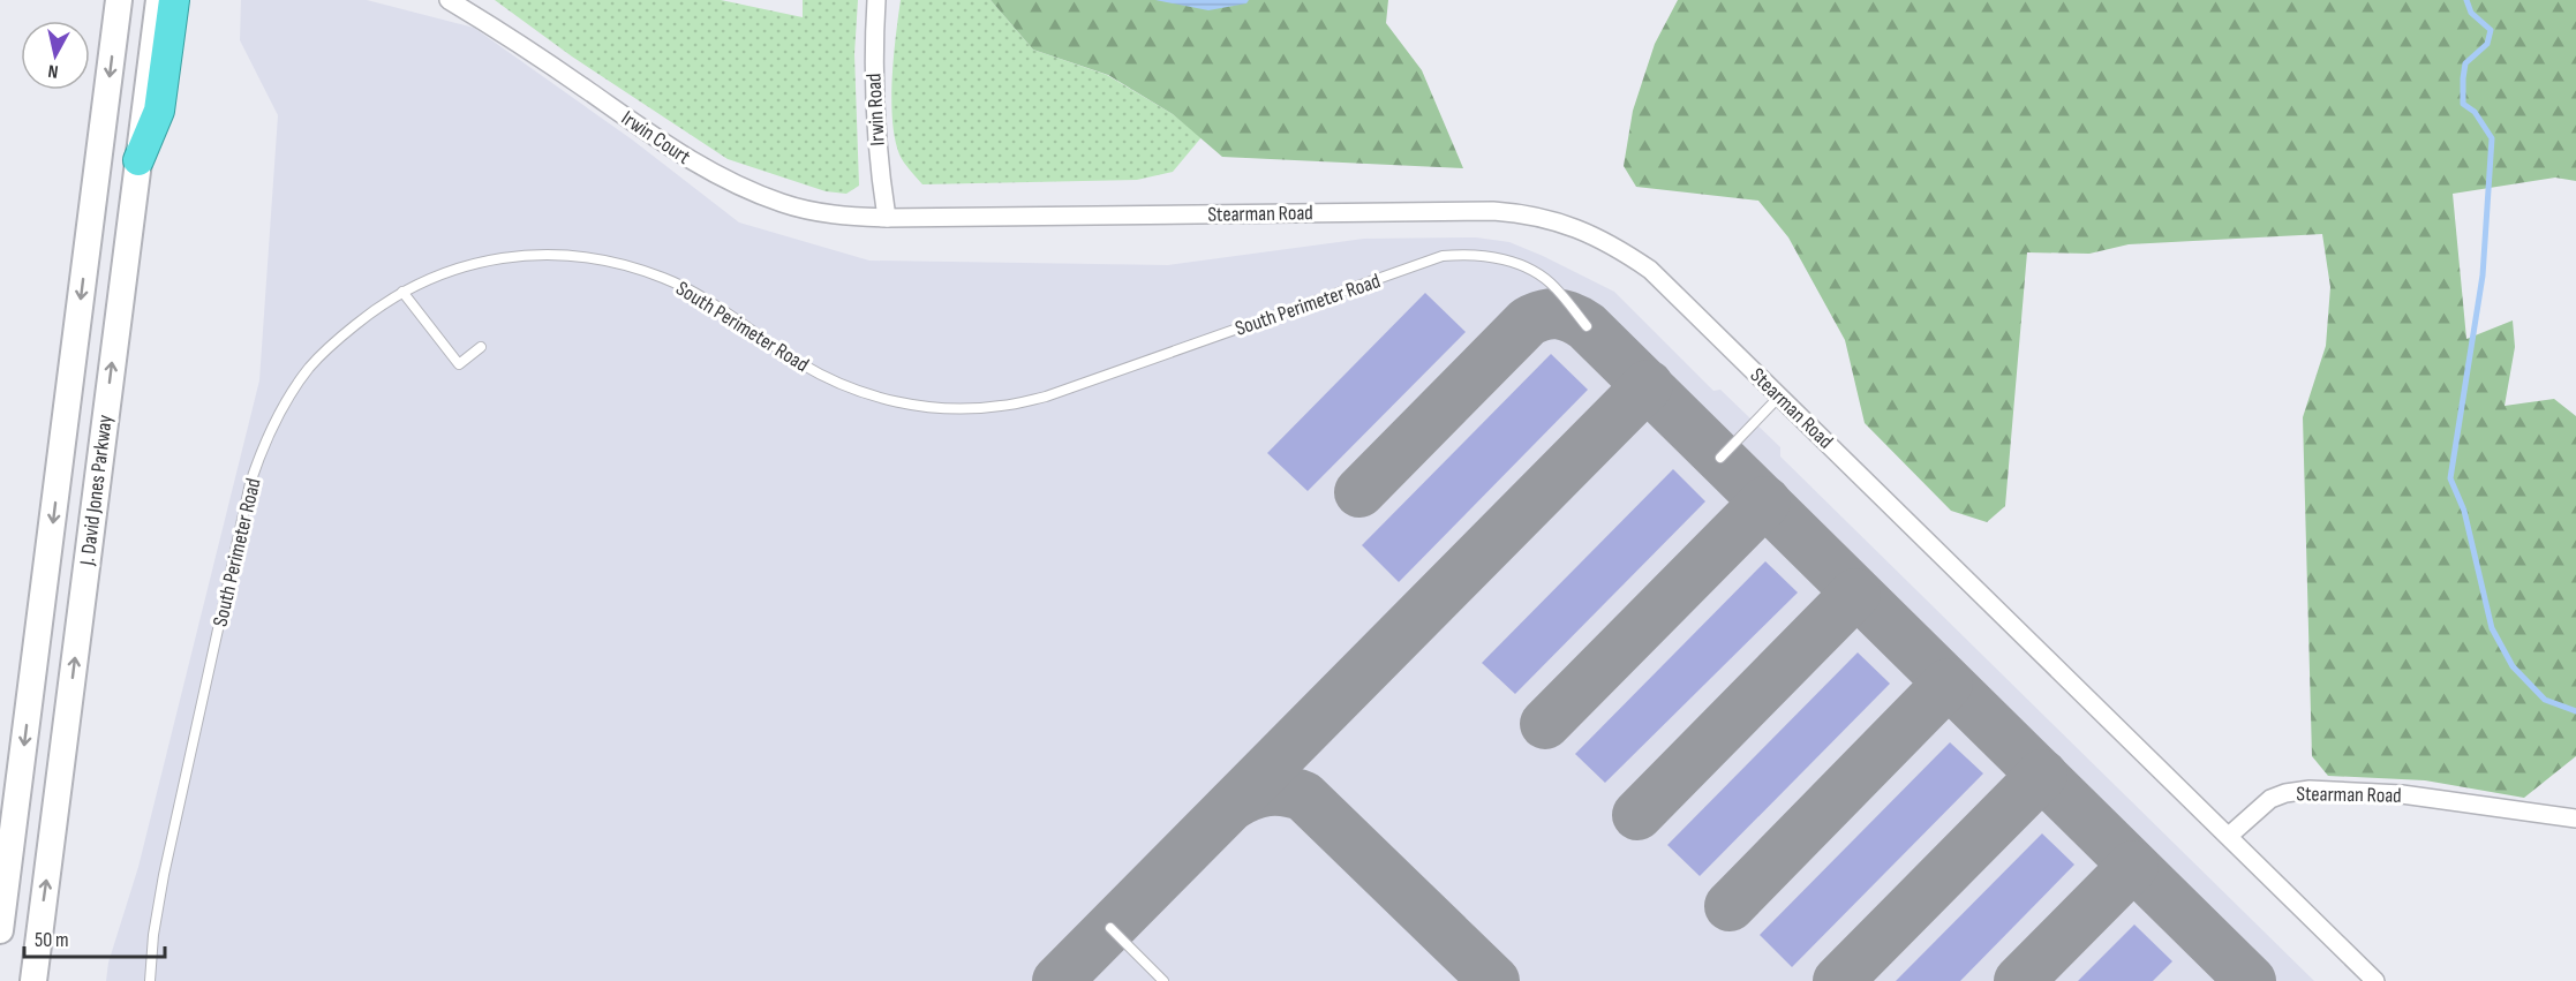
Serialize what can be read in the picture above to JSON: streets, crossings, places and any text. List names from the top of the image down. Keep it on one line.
{"streets":{"main road":["J. David Jones Parkway"],"street":["Irwin Road","Irwin Court","Stearman Road"],"lane":["South Perimeter Road"]},"crossings":[["Irwin Road","Irwin Court"],["Irwin Road","Stearman Road"],["Irwin Court","Stearman Road"]],"scale_bar":"50 m","north":"bottom"}
